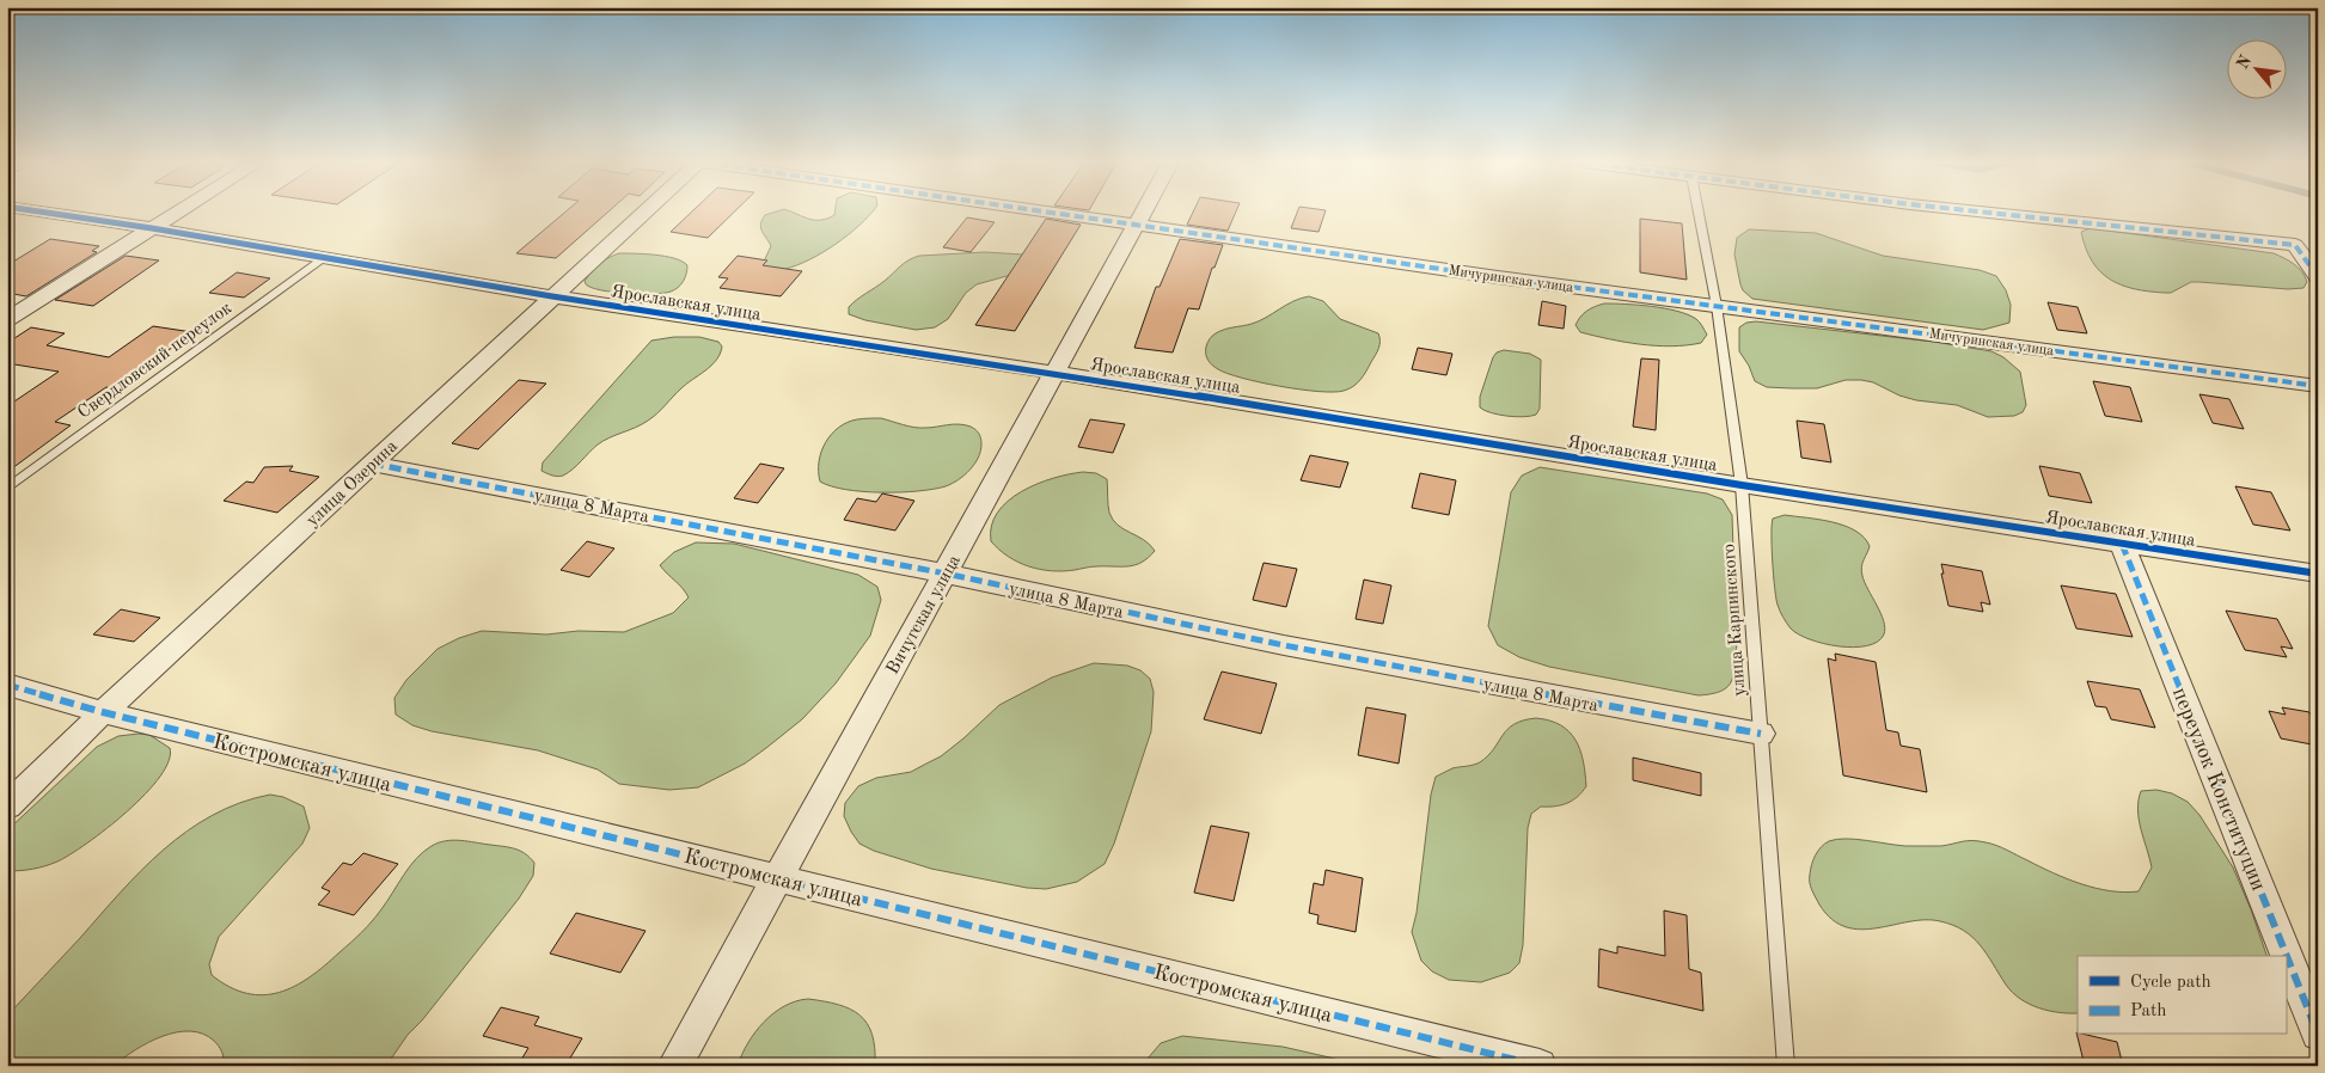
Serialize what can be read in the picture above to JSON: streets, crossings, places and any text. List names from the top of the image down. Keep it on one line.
{"streets":{"street":["Мичуринская улица","Ярославская улица","улица Озерина","улица 8 Марта","Вичугская улица","Костромская улица","переулок Конституции"],"lane":["Свердловский переулок","улица Карпинского"]},"crossings":[["Мичуринская улица","Вичугская улица"],["Мичуринская улица","улица Карпинского"],["Ярославская улица","Свердловский переулок"],["Ярославская улица","улица Озерина"],["Ярославская улица","Вичугская улица"],["Ярославская улица","улица Карпинского"],["Ярославская улица","переулок Конституции"],["улица Озерина","улица 8 Марта"],["улица Озерина","Костромская улица"],["улица 8 Марта","Вичугская улица"],["улица 8 Марта","улица Карпинского"],["Вичугская улица","Костромская улица"]],"legend":["Cycle path","Path"],"north":"top left"}
